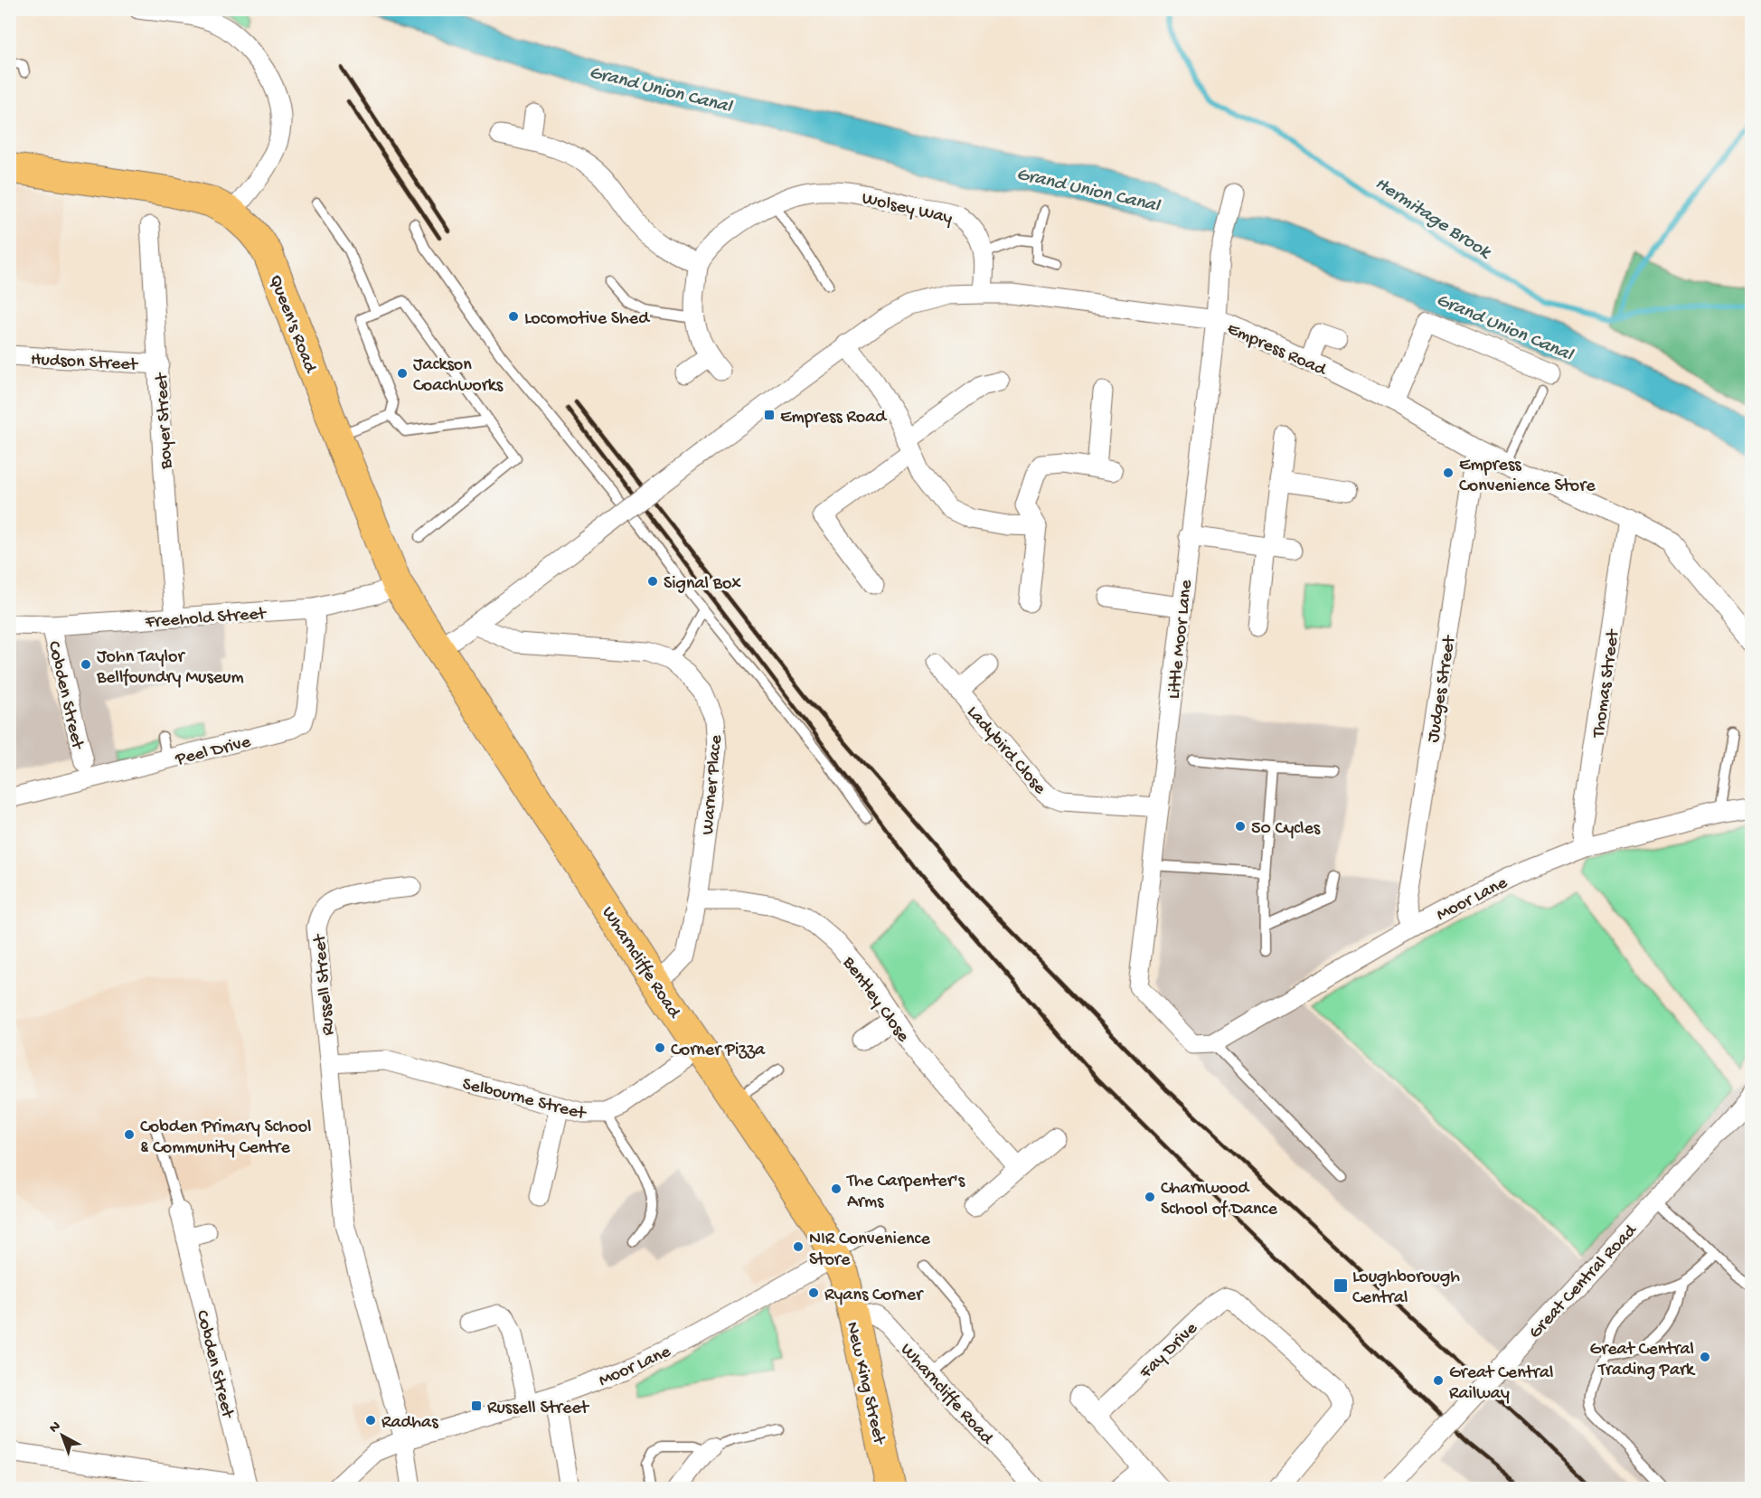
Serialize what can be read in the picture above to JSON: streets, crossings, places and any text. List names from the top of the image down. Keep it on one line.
{"streets":{"main road":["Queen's Road","Wharncliffe Road","New King Street"],"street":["Wolsey Way","Empress Road","Hudson Street","Boyer Street","Freehold Street","Little Moor Lane","Thomas Street","Judges Street","Cobden Street","Peel Drive","Ladybird Close","Warner Place","Moor Lane","Russell Street","Bentley Close","Selbourne Street","Great Central Road","Fay Drive"]},"crossings":[["Queen's Road","Empress Road"],["Queen's Road","Freehold Street"],["Queen's Road","Wharncliffe Road"],["Empress Road","Little Moor Lane"],["Empress Road","Thomas Street"],["Empress Road","Judges Street"],["Empress Road","Warner Place"],["Empress Road","Wharncliffe Road"],["Hudson Street","Boyer Street"],["Boyer Street","Freehold Street"],["Freehold Street","Cobden Street"],["Freehold Street","Peel Drive"],["Little Moor Lane","Ladybird Close"],["Little Moor Lane","Moor Lane"],["Thomas Street","Moor Lane"],["Judges Street","Moor Lane"],["Warner Place","Wharncliffe Road"],["Warner Place","Bentley Close"],["Moor Lane","Wharncliffe Road"],["Moor Lane","Russell Street"],["Moor Lane","New King Street"],["Wharncliffe Road","Selbourne Street"],["Wharncliffe Road","New King Street"],["Russell Street","Selbourne Street"]],"water":["Grand Union Canal","Hermitage Brook"],"places":{"other":["Locomotive Shed","Jackson Coachworks","Empress Convenience Store","Signal Box","John Taylor Bellfoundry Museum","50 Cycles","Corner Pizza","Cobden Primary School & Community Centre","The Carpenter's Arms","Charnwood School of Dance","NIR Convenience Store","Ryans Corner","Great Central Trading Park","Great Central Railway","Radhas"],"transit":["Empress Road","Loughborough Central","Russell Street"]},"north":"top left"}
